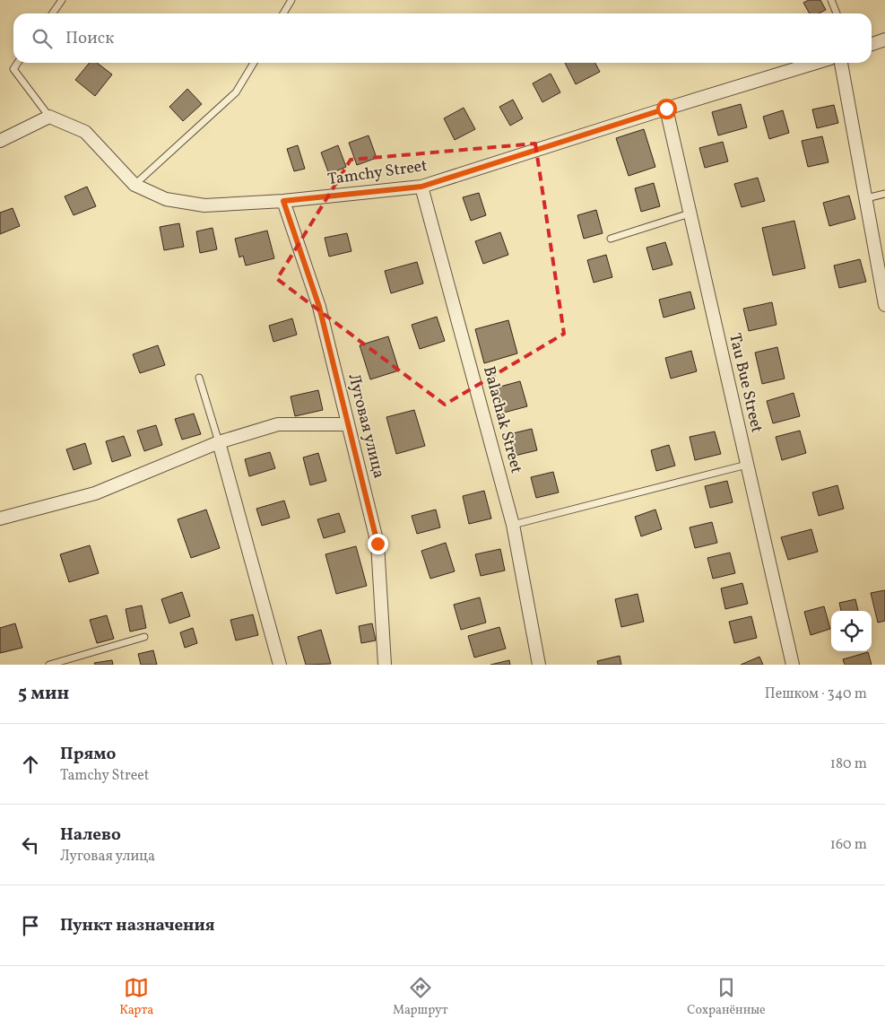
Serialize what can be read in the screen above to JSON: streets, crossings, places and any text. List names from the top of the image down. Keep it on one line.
{"streets":{"street":["Tamchy Street","Tau Bue Street","Balachak Street","Луговая улица"]},"crossings":[["Tamchy Street","Tau Bue Street"],["Tamchy Street","Balachak Street"],["Tamchy Street","Луговая улица"]],"page":{"search":"Поиск","heading":["5 мин","Пешком · 340 m"],"list":[["Прямо","Tamchy Street","180 m"],["Налево","Луговая улица","160 m"],"Пункт назначения"],"nav":["Карта","Маршрут","Сохранённые"]}}
